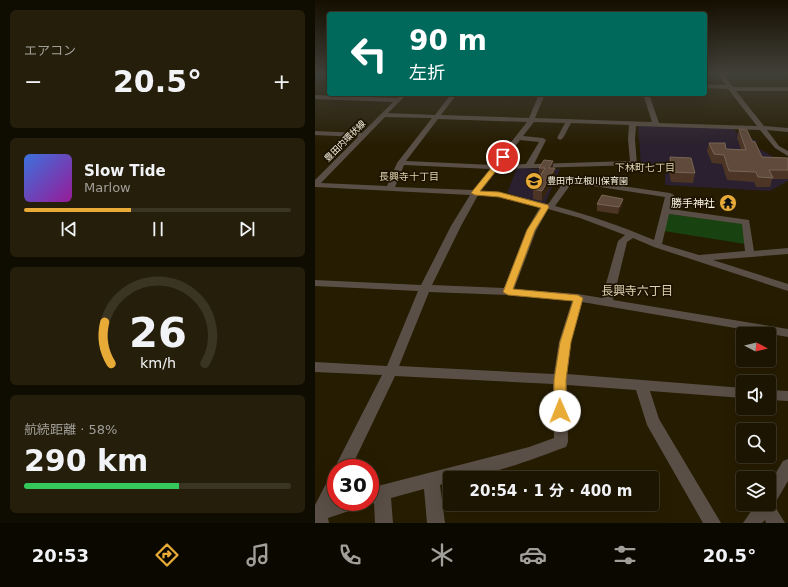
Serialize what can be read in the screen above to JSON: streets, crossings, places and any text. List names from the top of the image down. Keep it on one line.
{"streets":{"street":["豊田内環状線"]},"districts":["下林町七丁目","長興寺十丁目","長興寺六丁目"],"places":{"school or university":["豊田市立根川保育園"],"temple":["勝手神社"]},"north":"right","page":{"tile":["エアコン",["航続距離 · 58%","290 km"]],"turn":["90 m","左折"],"heat":["−","20.5°","+"],"song":["Slow Tide","Marlow"],"limit":"30","trip":"20:54 · 1 分 · 400 m","tabs":["20:53","20.5°"],"gauge":["26","km/h"]}}
